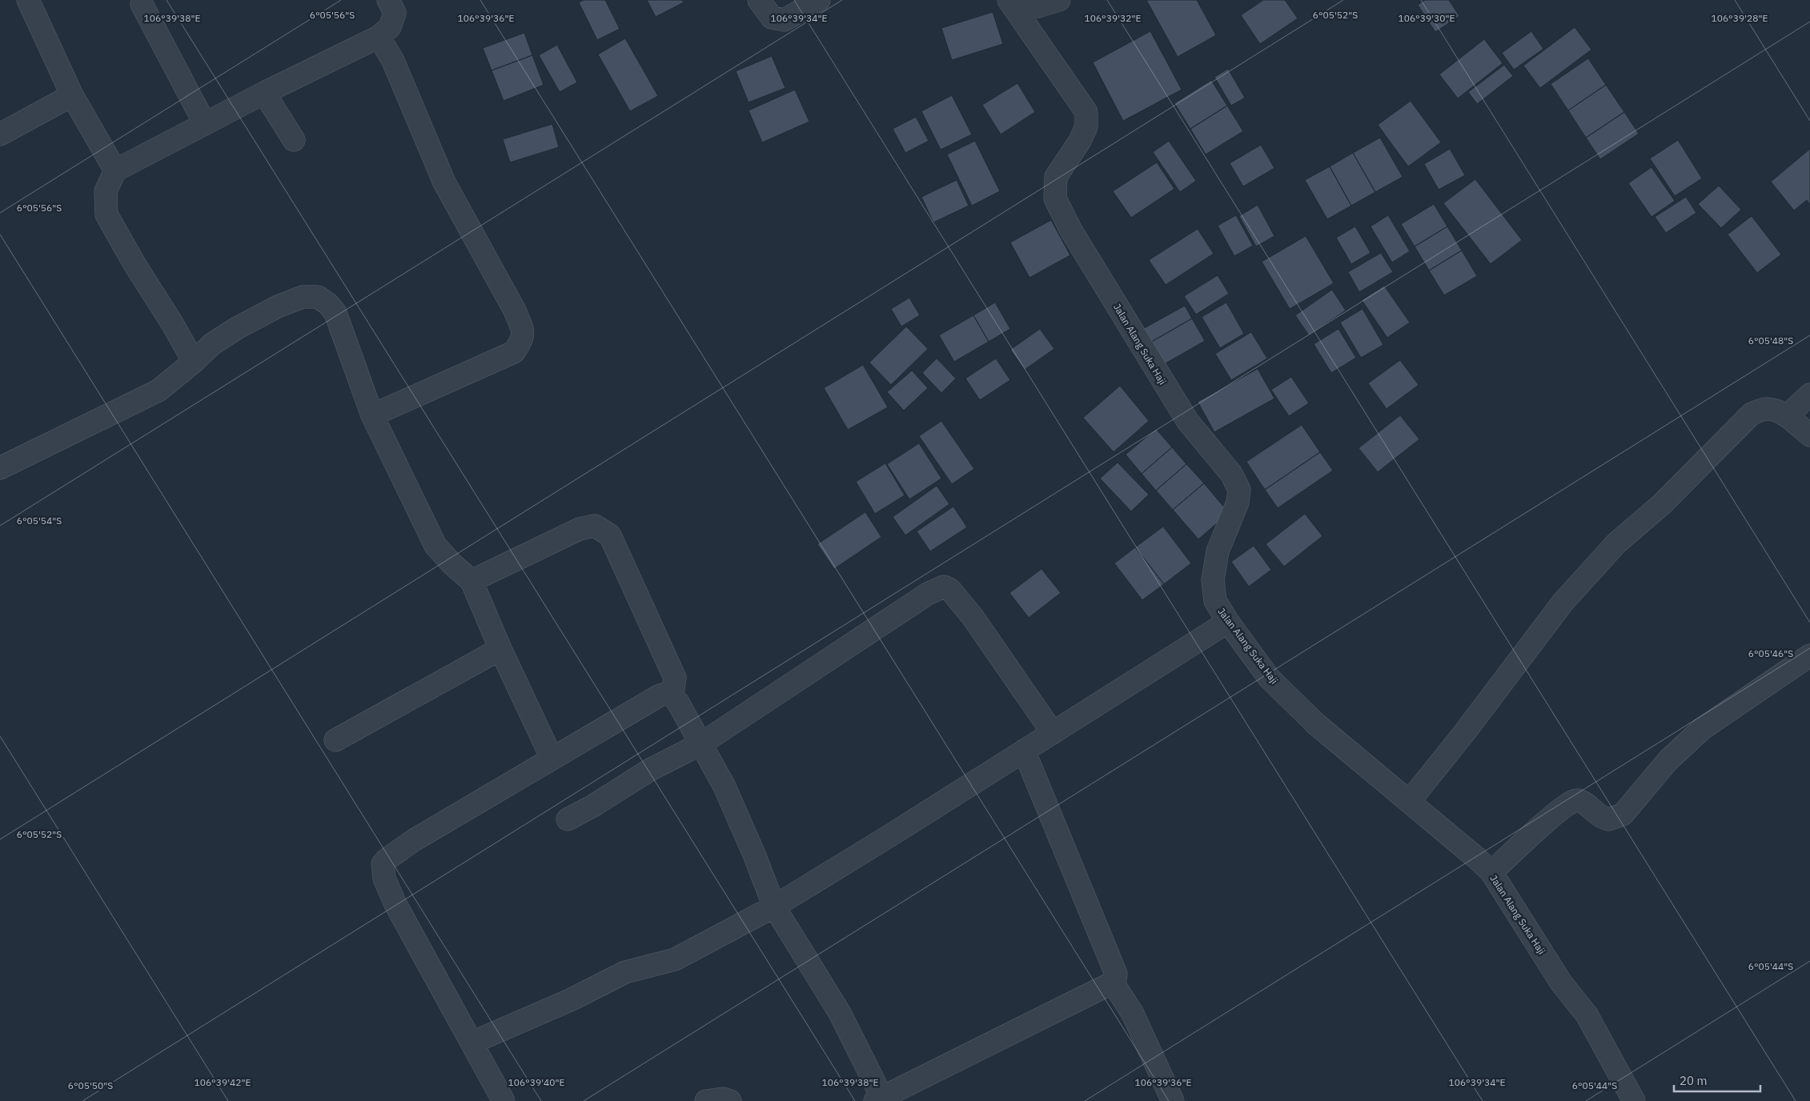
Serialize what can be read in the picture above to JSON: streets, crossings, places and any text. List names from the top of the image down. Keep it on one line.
{"streets":{"street":["Jalan Alang Suka Haji"]},"scale_bar":"20 m","coordinates":["6°05'56\"S","6°05'52\"S","106°39'28\"E","106°39'38\"E","106°39'36\"E","106°39'34\"E","106°39'32\"E","106°39'30\"E","6°05'48\"S","6°05'54\"S","6°05'46\"S","6°05'44\"S","106°39'42\"E","106°39'40\"E","6°05'50\"S"]}
